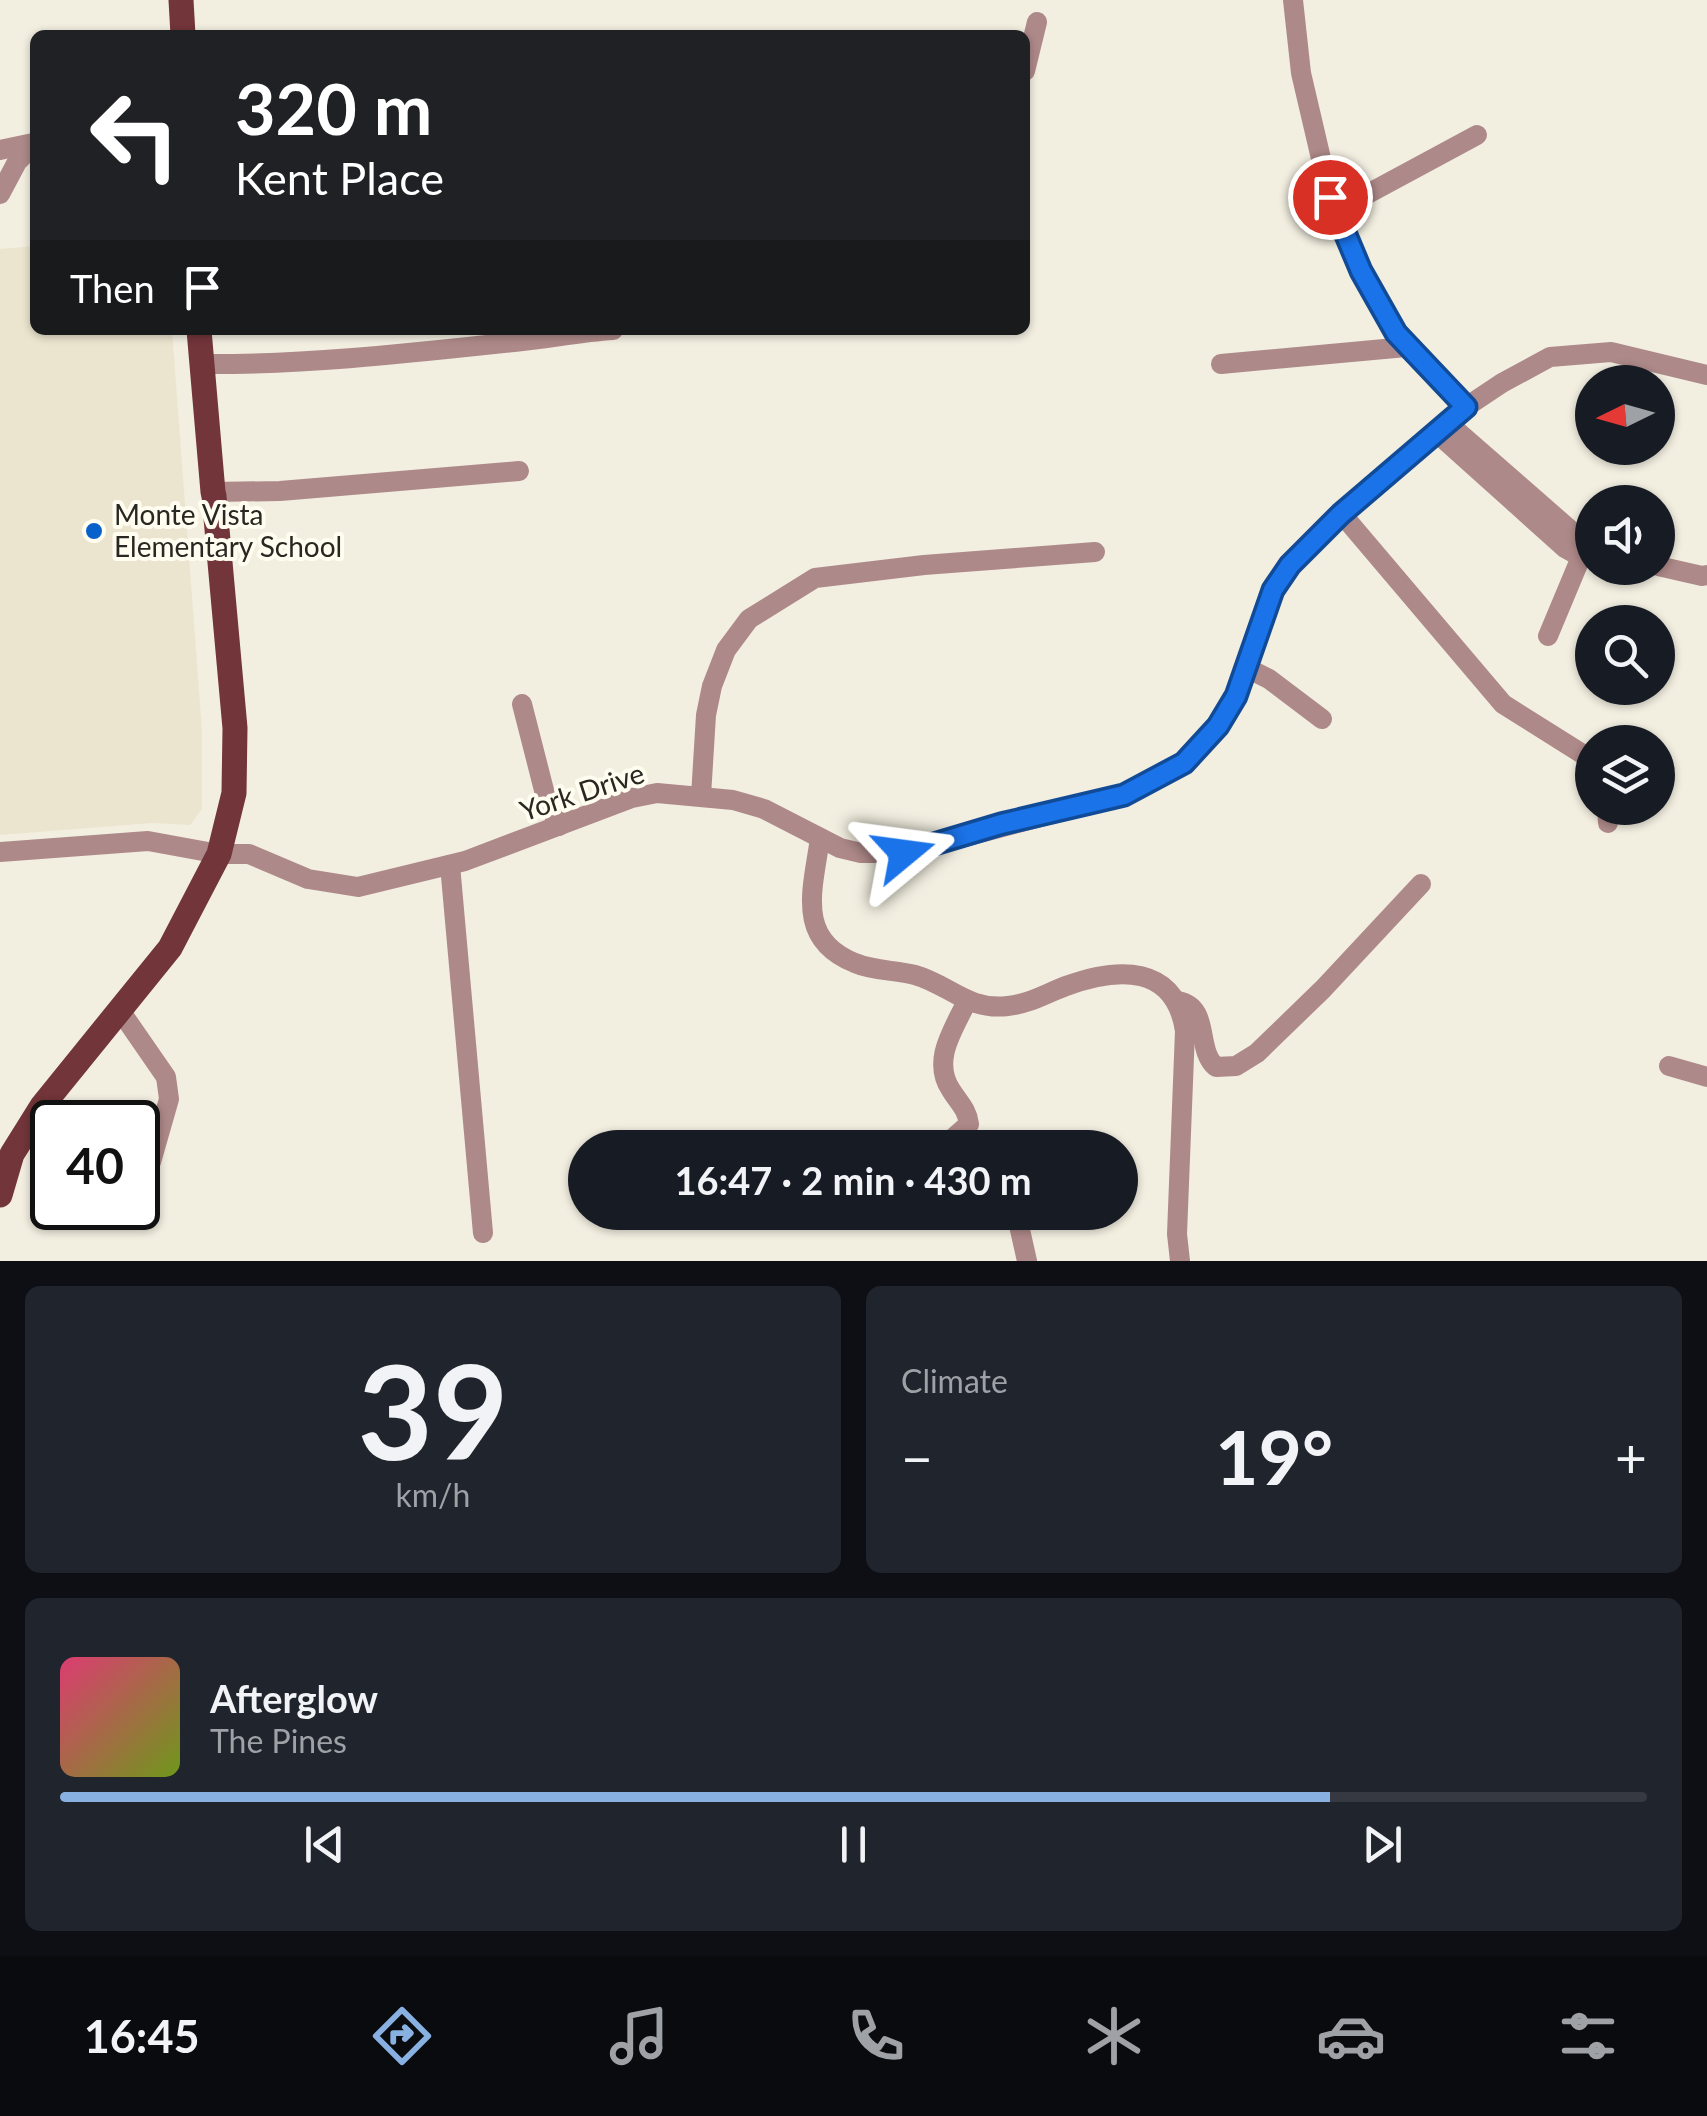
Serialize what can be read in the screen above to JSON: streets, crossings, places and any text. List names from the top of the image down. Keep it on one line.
{"streets":{"street":["York Drive"]},"places":["Monte Vista Elementary School"],"north":"left","page":{"turn":["320 m","Kent Place"],"then":"Then","limit":"40","trip":"16:47 · 2 min · 430 m","tile":[["39","km/h"],"Climate"],"heat":["−","19°","+"],"song":["Afterglow","The Pines"],"tabs":"16:45"}}
